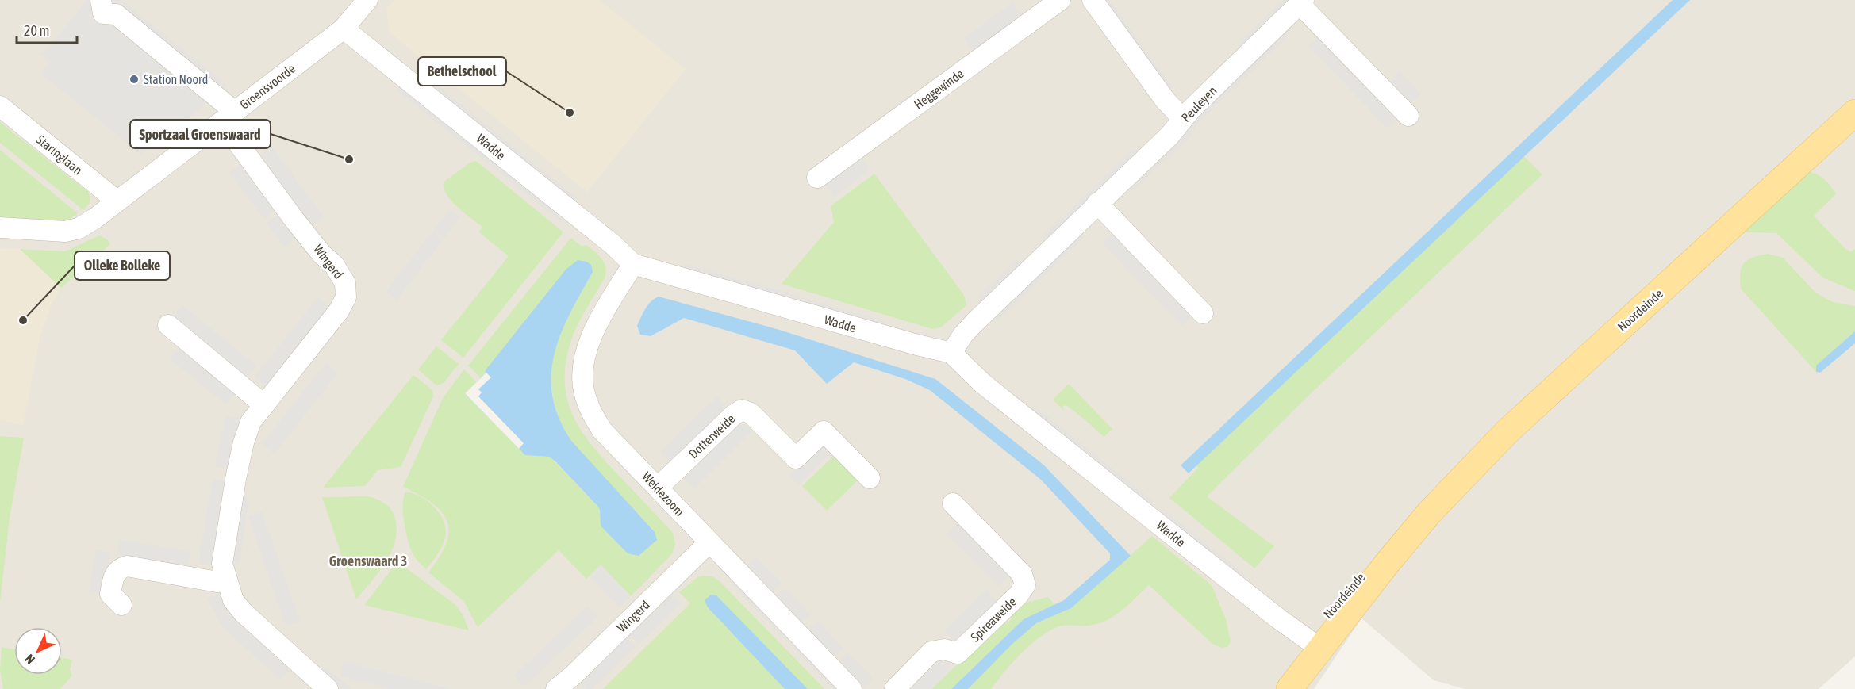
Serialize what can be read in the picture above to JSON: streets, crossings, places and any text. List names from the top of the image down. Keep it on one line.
{"streets":{"main road":["Noordeinde"],"street":["Groensvoorde","Heggewinde","Peuleyen","Wadde","Staringlaan","Wingerd","Dotterweide","Weidezoom","Spireaweide"]},"crossings":[["Groensvoorde","Wadde"],["Groensvoorde","Staringlaan"],["Groensvoorde","Wingerd"],["Peuleyen","Wadde"],["Wadde","Noordeinde"],["Wadde","Weidezoom"],["Wingerd","Weidezoom"],["Dotterweide","Weidezoom"]],"districts":["Groenswaard 3"],"places":["Station Noord","Bethelschool","Sportzaal Groenswaard","Olleke Bolleke"],"scale_bar":"20 m","north":"bottom left"}
